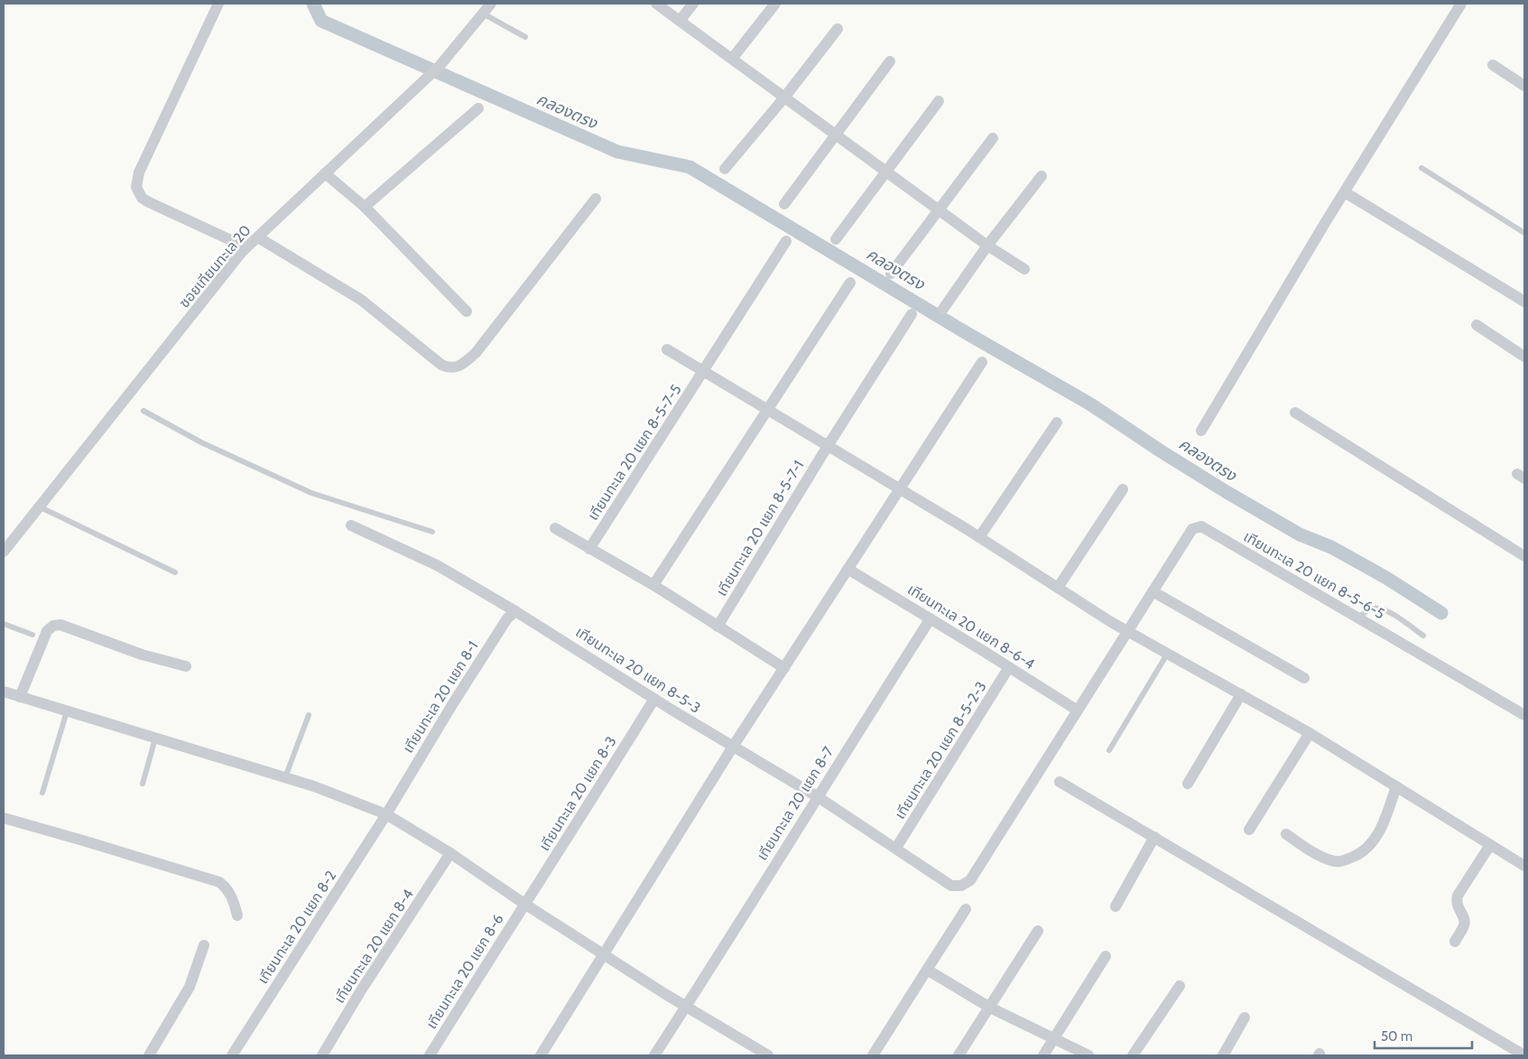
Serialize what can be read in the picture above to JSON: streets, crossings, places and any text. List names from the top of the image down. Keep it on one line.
{"streets":{"street":["ซอยเทียนทะเล 20","เทียนทะเล 20 แยก 8-5-7-5","เทียนทะเล 20 แยก 8-5-7-1","เทียนทะเล 20 แยก 8-5-6-5","เทียนทะเล 20 แยก 8-6-4","เทียนทะเล 20 แยก 8-5-3","เทียนทะเล 20 แยก 8-1","เทียนทะเล 20 แยก 8-5-2-3","เทียนทะเล 20 แยก 8-3","เทียนทะเล 20 แยก 8-7","เทียนทะเล 20 แยก 8-2","เทียนทะเล 20 แยก 8-4","เทียนทะเล 20 แยก 8-6"]},"crossings":[["เทียนทะเล 20 แยก 8-5-6-5","เทียนทะเล 20 แยก 8-6-4"],["เทียนทะเล 20 แยก 8-5-6-5","เทียนทะเล 20 แยก 8-5-3"],["เทียนทะเล 20 แยก 8-5-6-5","เทียนทะเล 20 แยก 8-5-2-3"],["เทียนทะเล 20 แยก 8-6-4","เทียนทะเล 20 แยก 8-5-2-3"],["เทียนทะเล 20 แยก 8-6-4","เทียนทะเล 20 แยก 8-7"],["เทียนทะเล 20 แยก 8-5-3","เทียนทะเล 20 แยก 8-1"],["เทียนทะเล 20 แยก 8-5-3","เทียนทะเล 20 แยก 8-5-2-3"],["เทียนทะเล 20 แยก 8-5-3","เทียนทะเล 20 แยก 8-3"],["เทียนทะเล 20 แยก 8-5-3","เทียนทะเล 20 แยก 8-7"],["เทียนทะเล 20 แยก 8-1","เทียนทะเล 20 แยก 8-2"],["เทียนทะเล 20 แยก 8-3","เทียนทะเล 20 แยก 8-6"]],"water":["คลองตรง"],"scale_bar":"50 m"}
